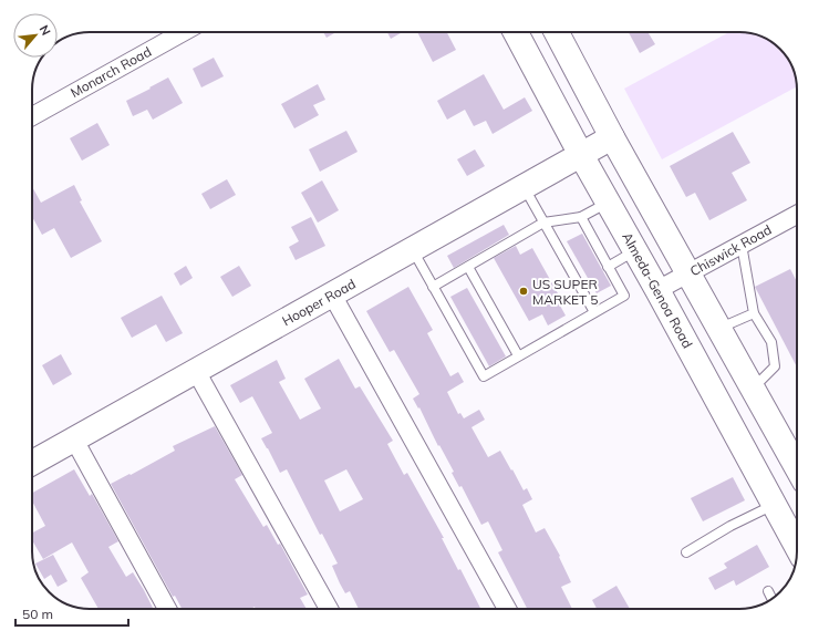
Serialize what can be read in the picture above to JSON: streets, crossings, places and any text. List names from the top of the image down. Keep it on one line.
{"streets":{"main road":["Almeda-Genoa Road","Hooper Road"],"street":["Monarch Road","Chiswick Road"]},"crossings":[["Chiswick Road","Almeda-Genoa Road"],["Almeda-Genoa Road","Hooper Road"]],"places":["US SUPER MARKET 5"],"scale_bar":"50 m","north":"top right"}
